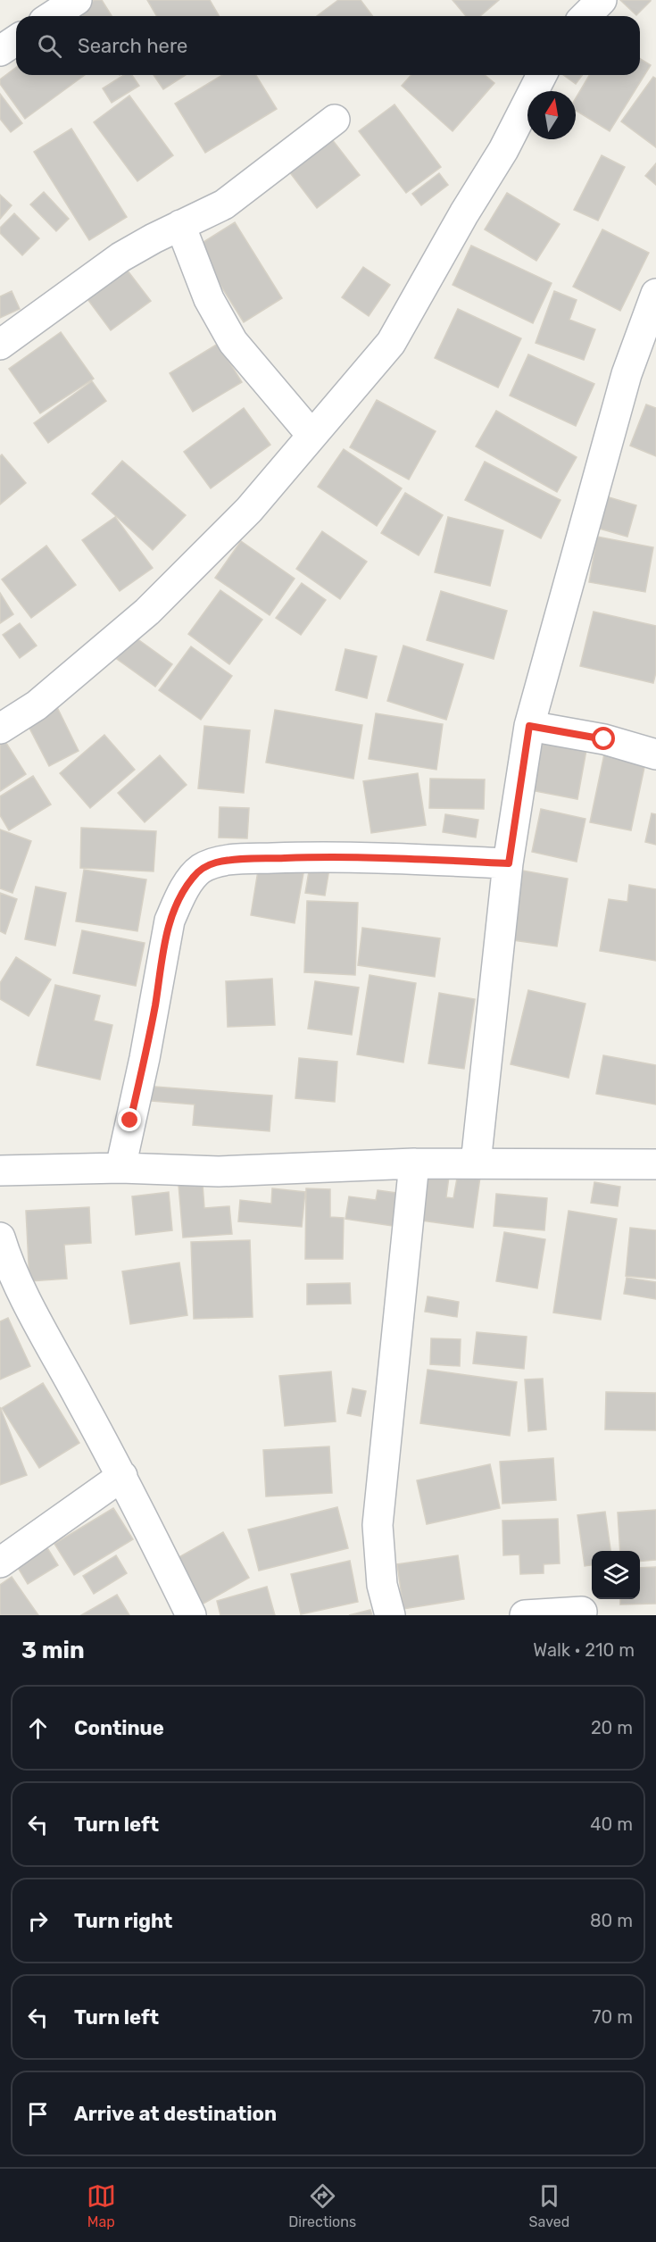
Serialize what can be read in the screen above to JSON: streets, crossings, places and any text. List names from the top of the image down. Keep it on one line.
{"north":"top","page":{"search":"Search here","heading":["3 min","Walk · 210 m"],"list":[["Continue","20 m"],["Turn left","40 m"],["Turn right","80 m"],["Turn left","70 m"],"Arrive at destination"],"nav":["Map","Directions","Saved"]}}
